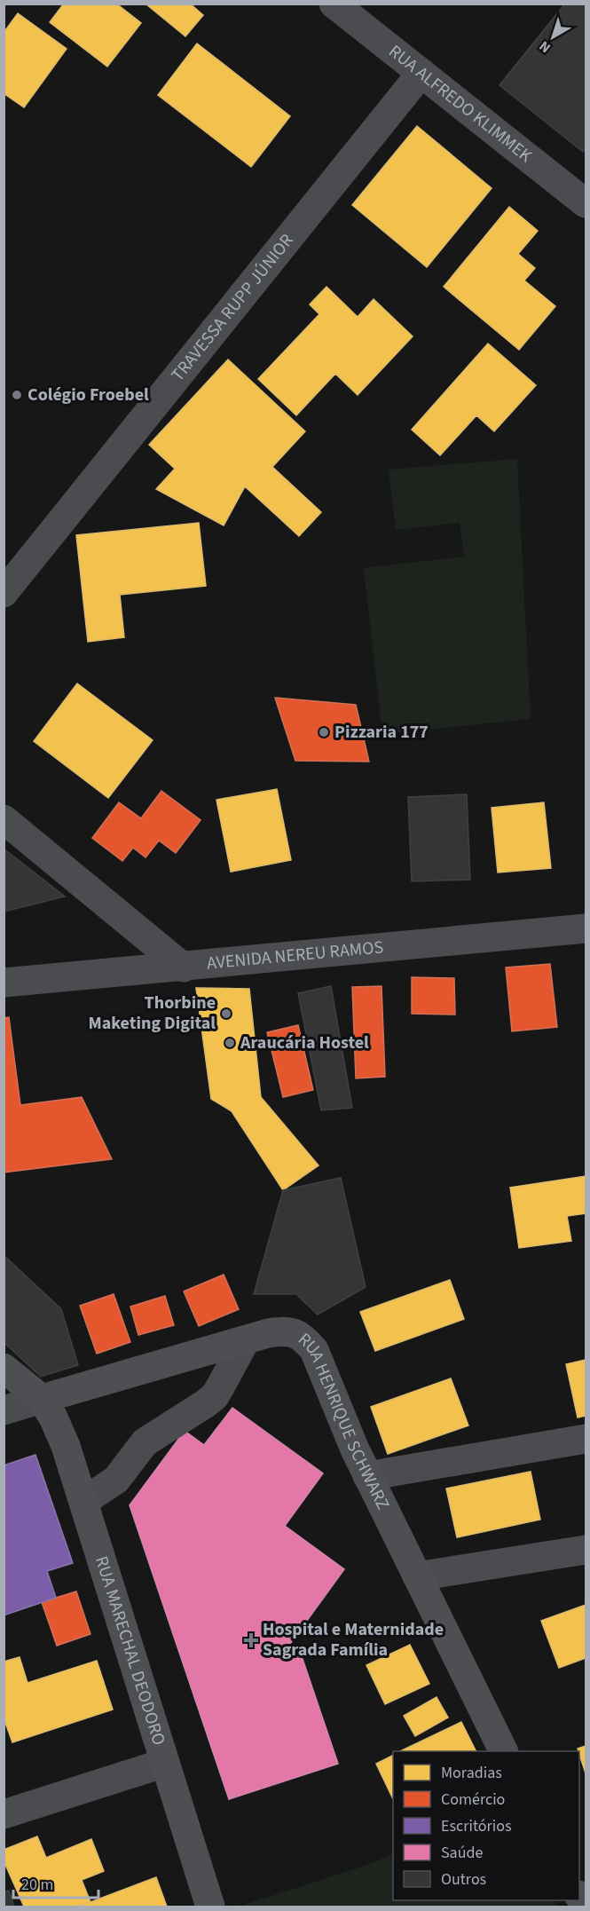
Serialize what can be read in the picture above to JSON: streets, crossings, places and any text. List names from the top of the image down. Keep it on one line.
{"streets":{"main road":["RUA HENRIQUE SCHWARZ","RUA MARECHAL DEODORO"],"street":["RUA ALFREDO KLIMMEK","TRAVESSA RUPP JÚNIOR","AVENIDA NEREU RAMOS"]},"crossings":[["RUA ALFREDO KLIMMEK","TRAVESSA RUPP JÚNIOR"],["RUA HENRIQUE SCHWARZ","RUA MARECHAL DEODORO"]],"places":{"other":["Colégio Froebel","Pizzaria 177","Thorbine Maketing Digital","Araucária Hostel"],"health":["Hospital e Maternidade Sagrada Família"]},"legend":["Moradias","Comércio","Escritórios","Saúde","Outros"],"scale_bar":"20 m","north":"bottom left"}
